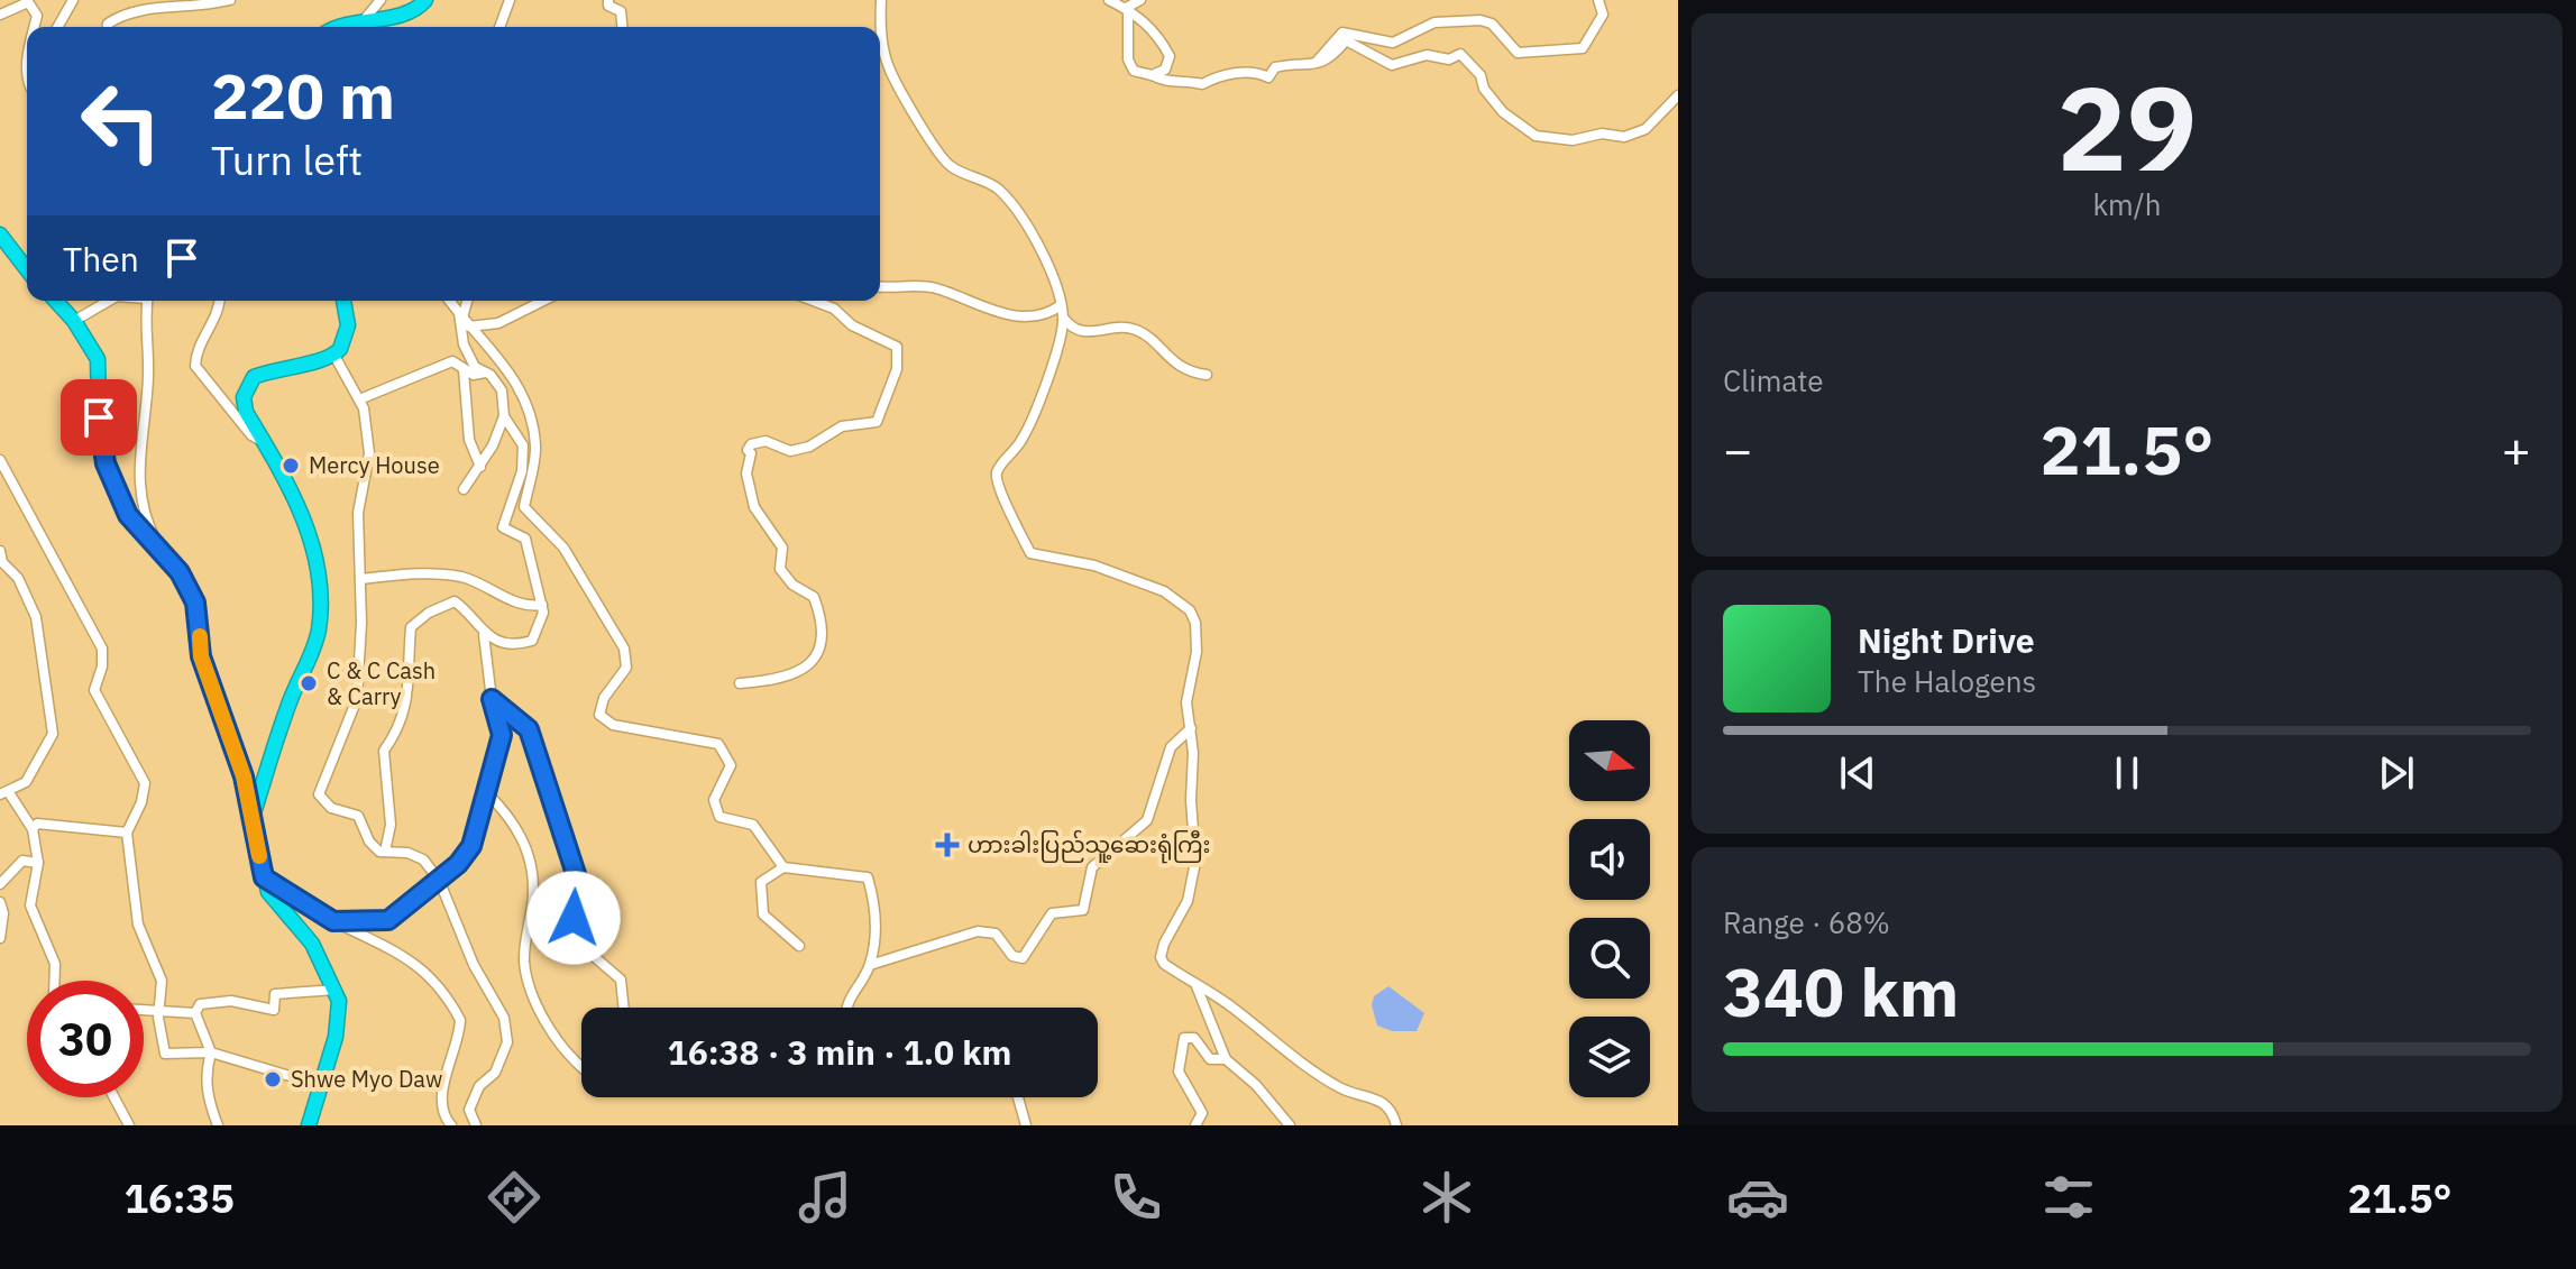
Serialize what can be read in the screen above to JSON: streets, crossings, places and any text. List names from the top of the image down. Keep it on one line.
{"places":{"other":["Mercy House","C & C Cash & Carry","Shwe Myo Daw"],"health":["ဟားခါးပြည်သူ့ဆေးရုံကြီး"]},"north":"right","page":{"tile":[["29","km/h"],"Climate",["Range · 68%","340 km"]],"turn":["220 m","Turn left"],"then":"Then","heat":["−","21.5°","+"],"song":["Night Drive","The Halogens"],"limit":"30","trip":"16:38 · 3 min · 1.0 km","tabs":["16:35","21.5°"]}}
